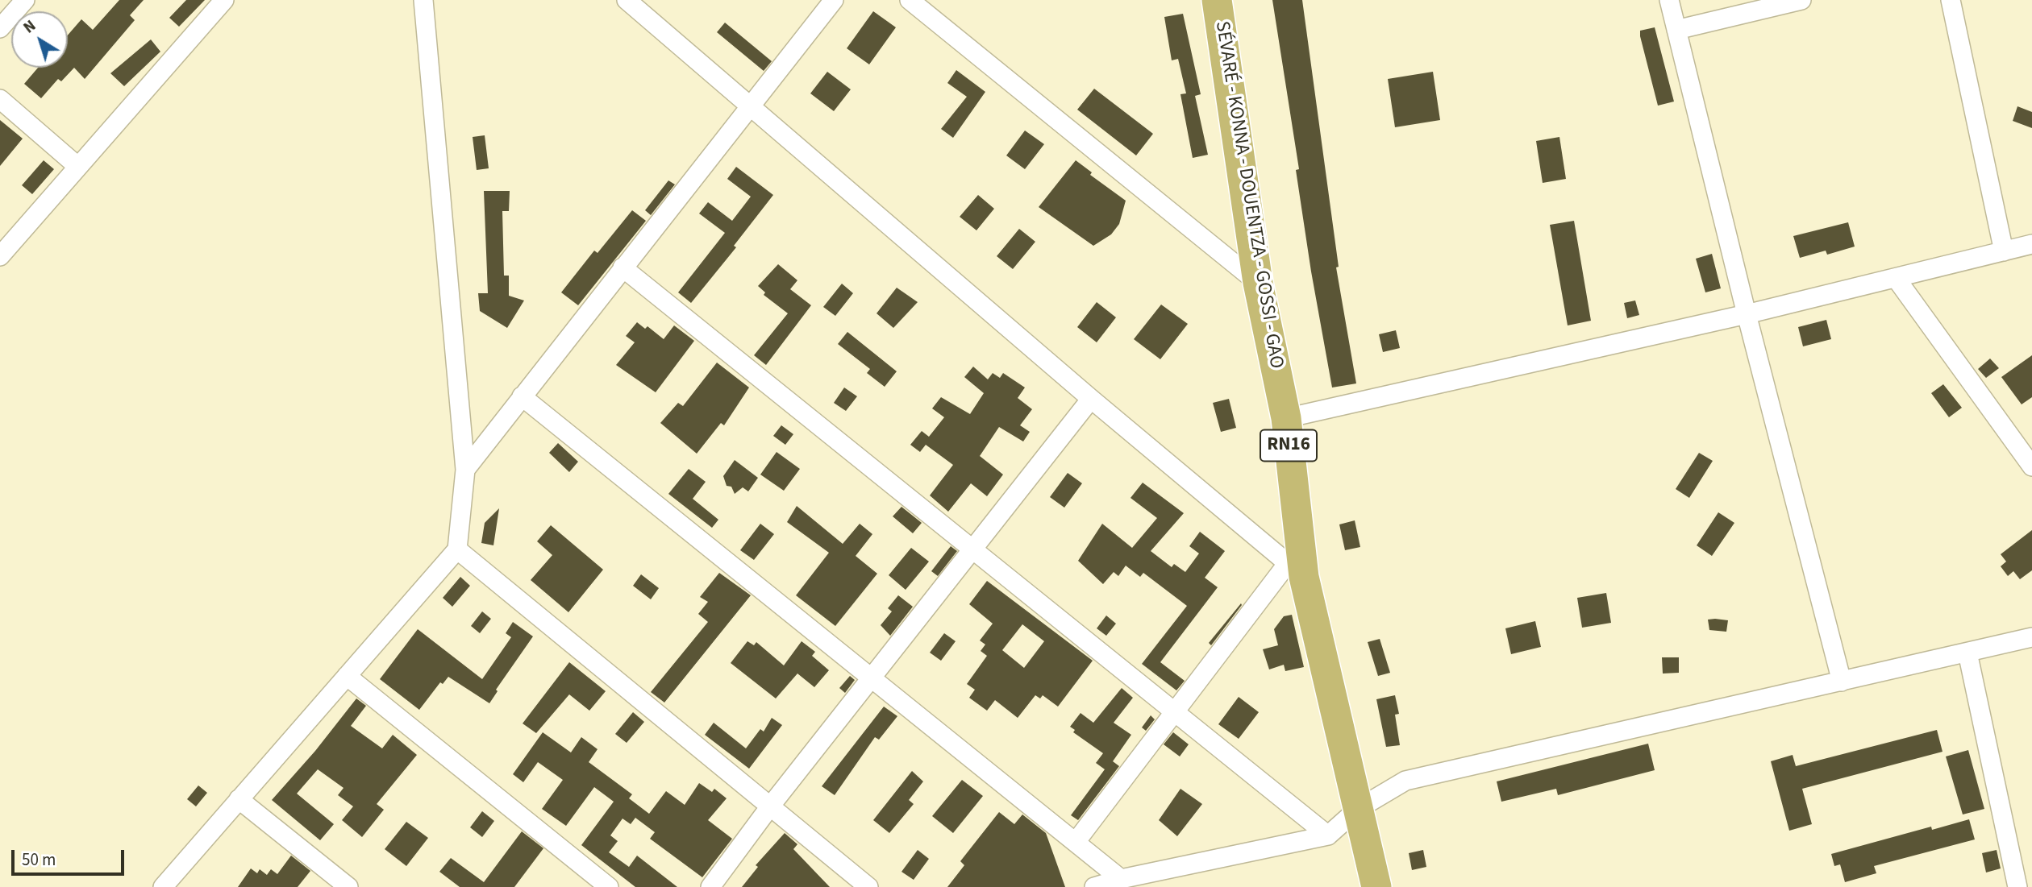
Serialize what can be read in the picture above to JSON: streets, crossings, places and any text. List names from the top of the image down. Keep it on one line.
{"streets":{"main road":["SÉVARÉ - KONNA - DOUENTZA - GOSSI - GAO","RN16"]},"scale_bar":"50 m","north":"top left"}
